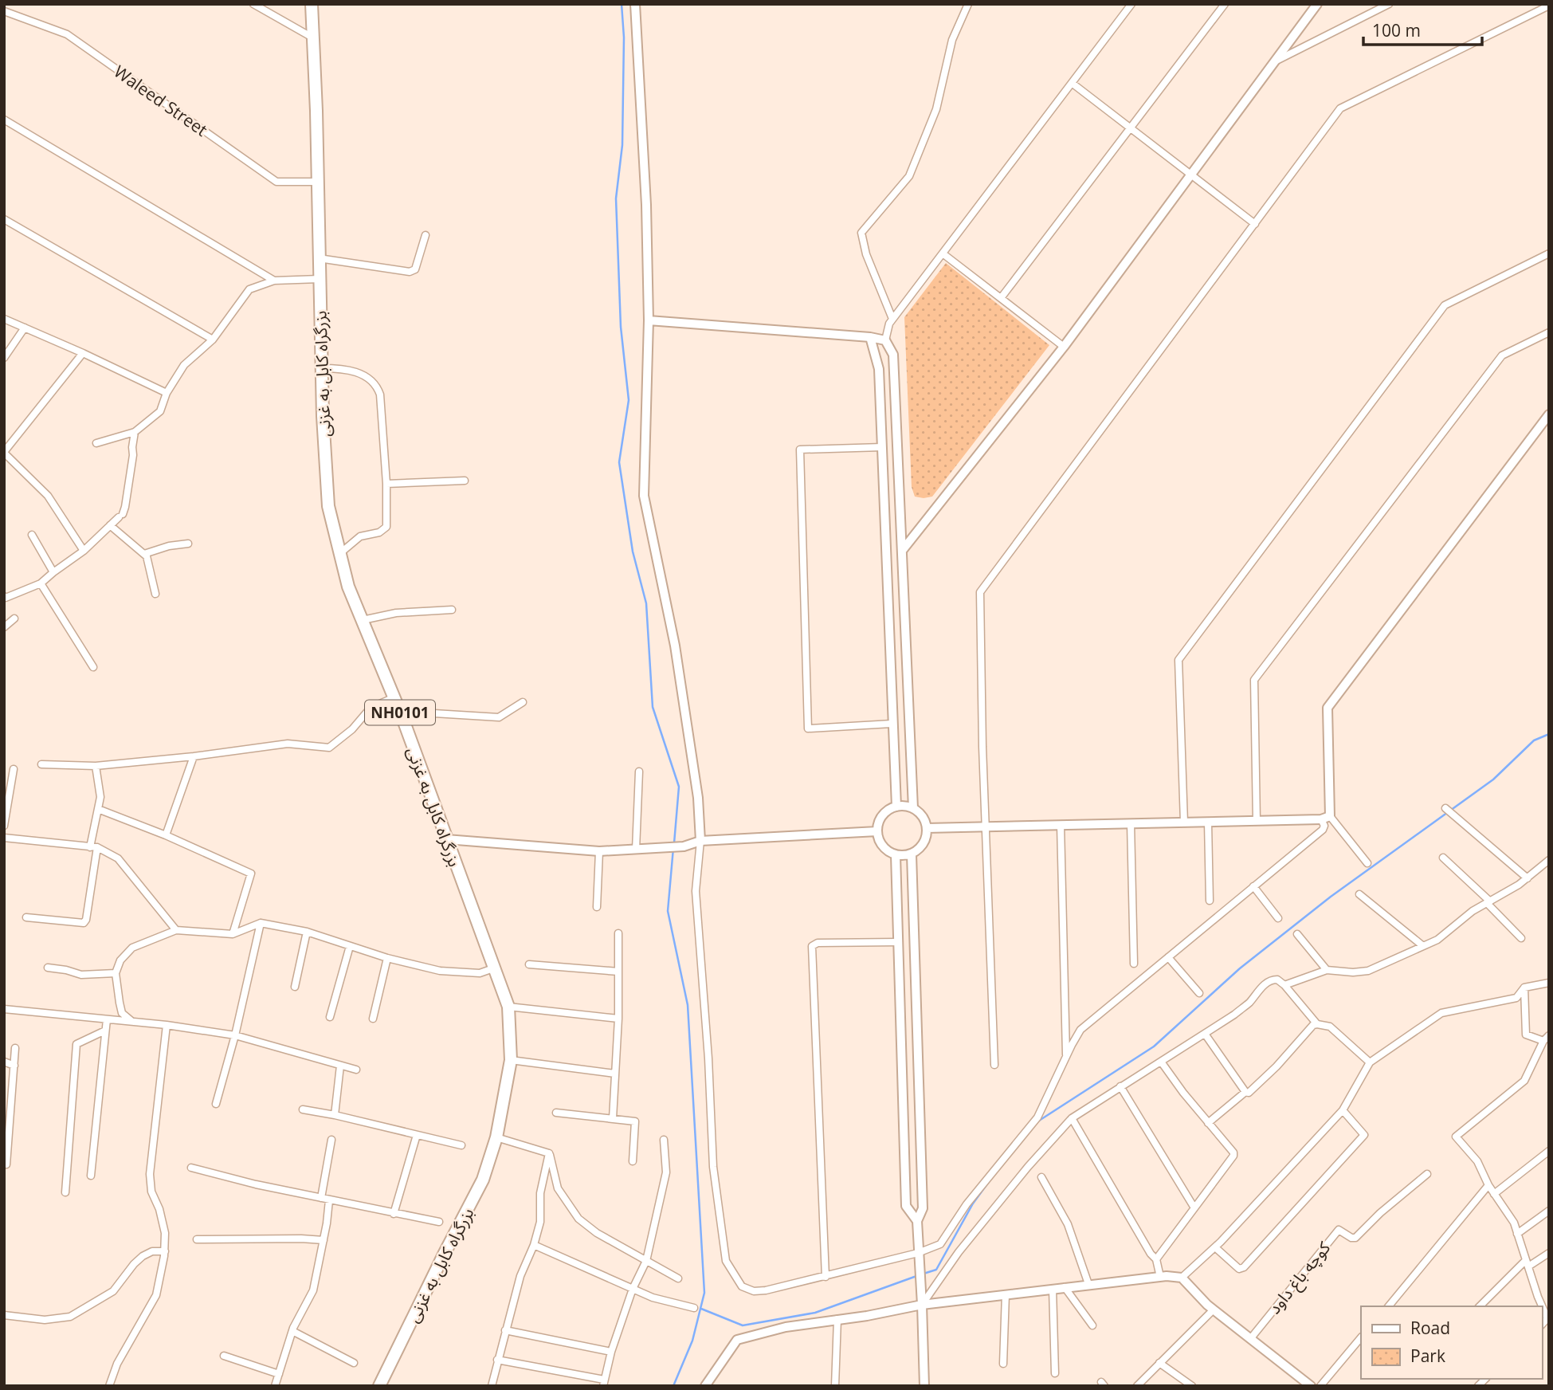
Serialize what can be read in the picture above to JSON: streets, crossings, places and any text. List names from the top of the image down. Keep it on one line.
{"streets":{"highway":["بزرگراه کابل به غزنی","NH0101"],"street":["Waleed Street","کوچه باغ داود"]},"crossings":[["Waleed Street","بزرگراه کابل به غزنی"]],"legend":["Road","Park"],"scale_bar":"100 m"}
